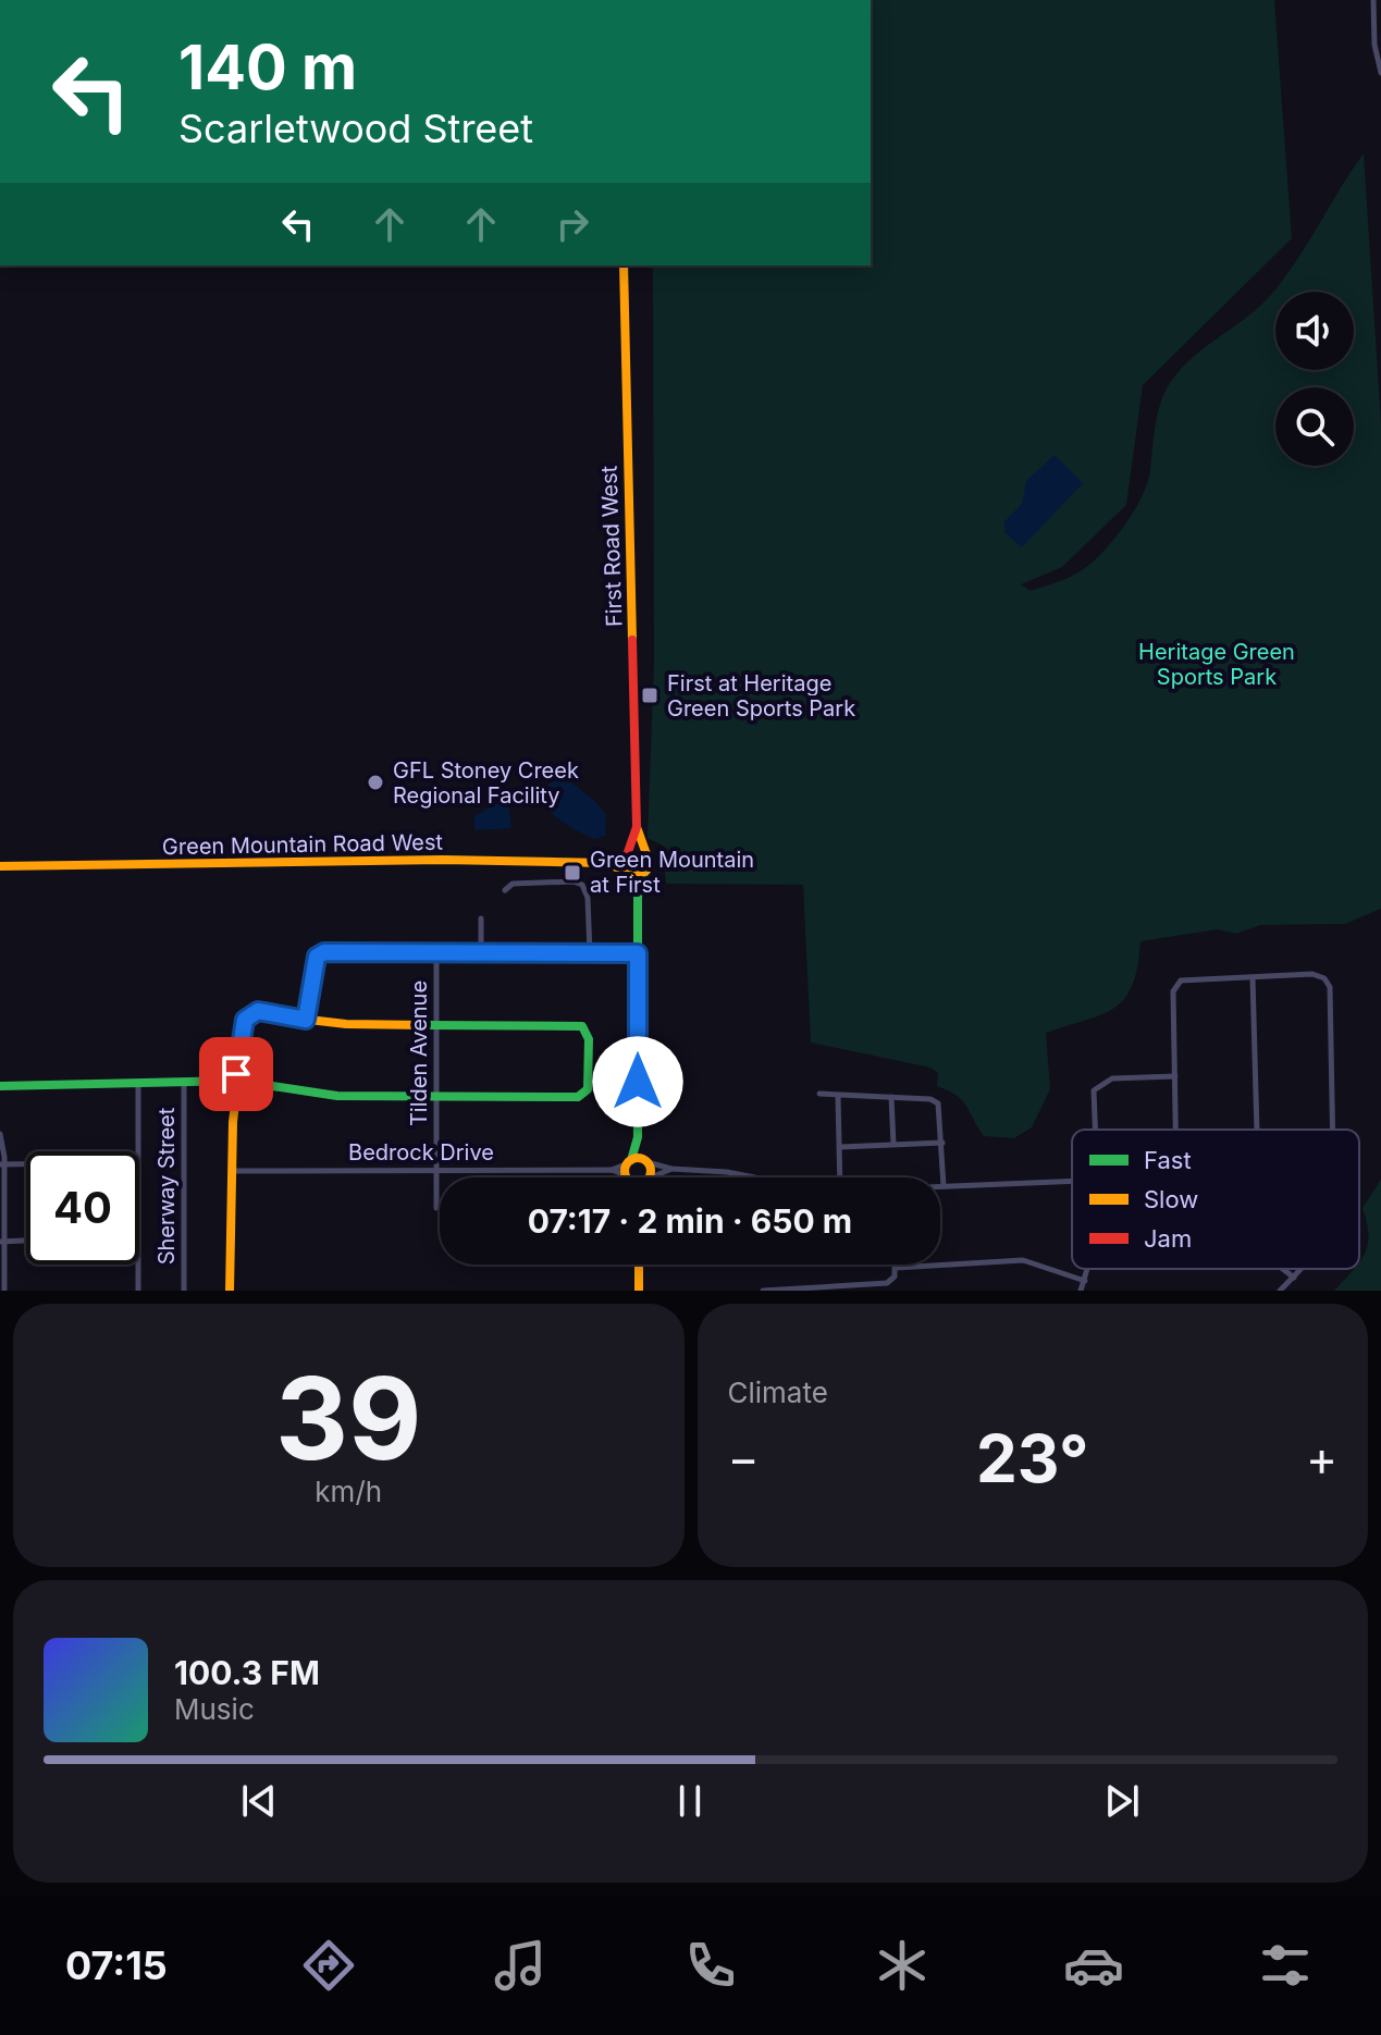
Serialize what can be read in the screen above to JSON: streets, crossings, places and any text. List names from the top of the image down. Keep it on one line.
{"streets":{"street":["First Road West","Green Mountain Road West","Tilden Avenue","Bedrock Drive","Sherway Street"]},"crossings":[["First Road West","Green Mountain Road West"],["Tilden Avenue","Bedrock Drive"]],"parks":["Heritage Green Sports Park"],"places":{"transit":["First at Heritage Green Sports Park","Green Mountain at First"],"other":["GFL Stoney Creek Regional Facility"]},"legend":["Fast","Slow","Jam"],"page":{"turn":["140 m","Scarletwood Street"],"limit":"40","trip":"07:17 · 2 min · 650 m","tile":[["39","km/h"],"Climate"],"heat":["−","23°","+"],"song":["100.3 FM","Music"],"tabs":"07:15"}}
